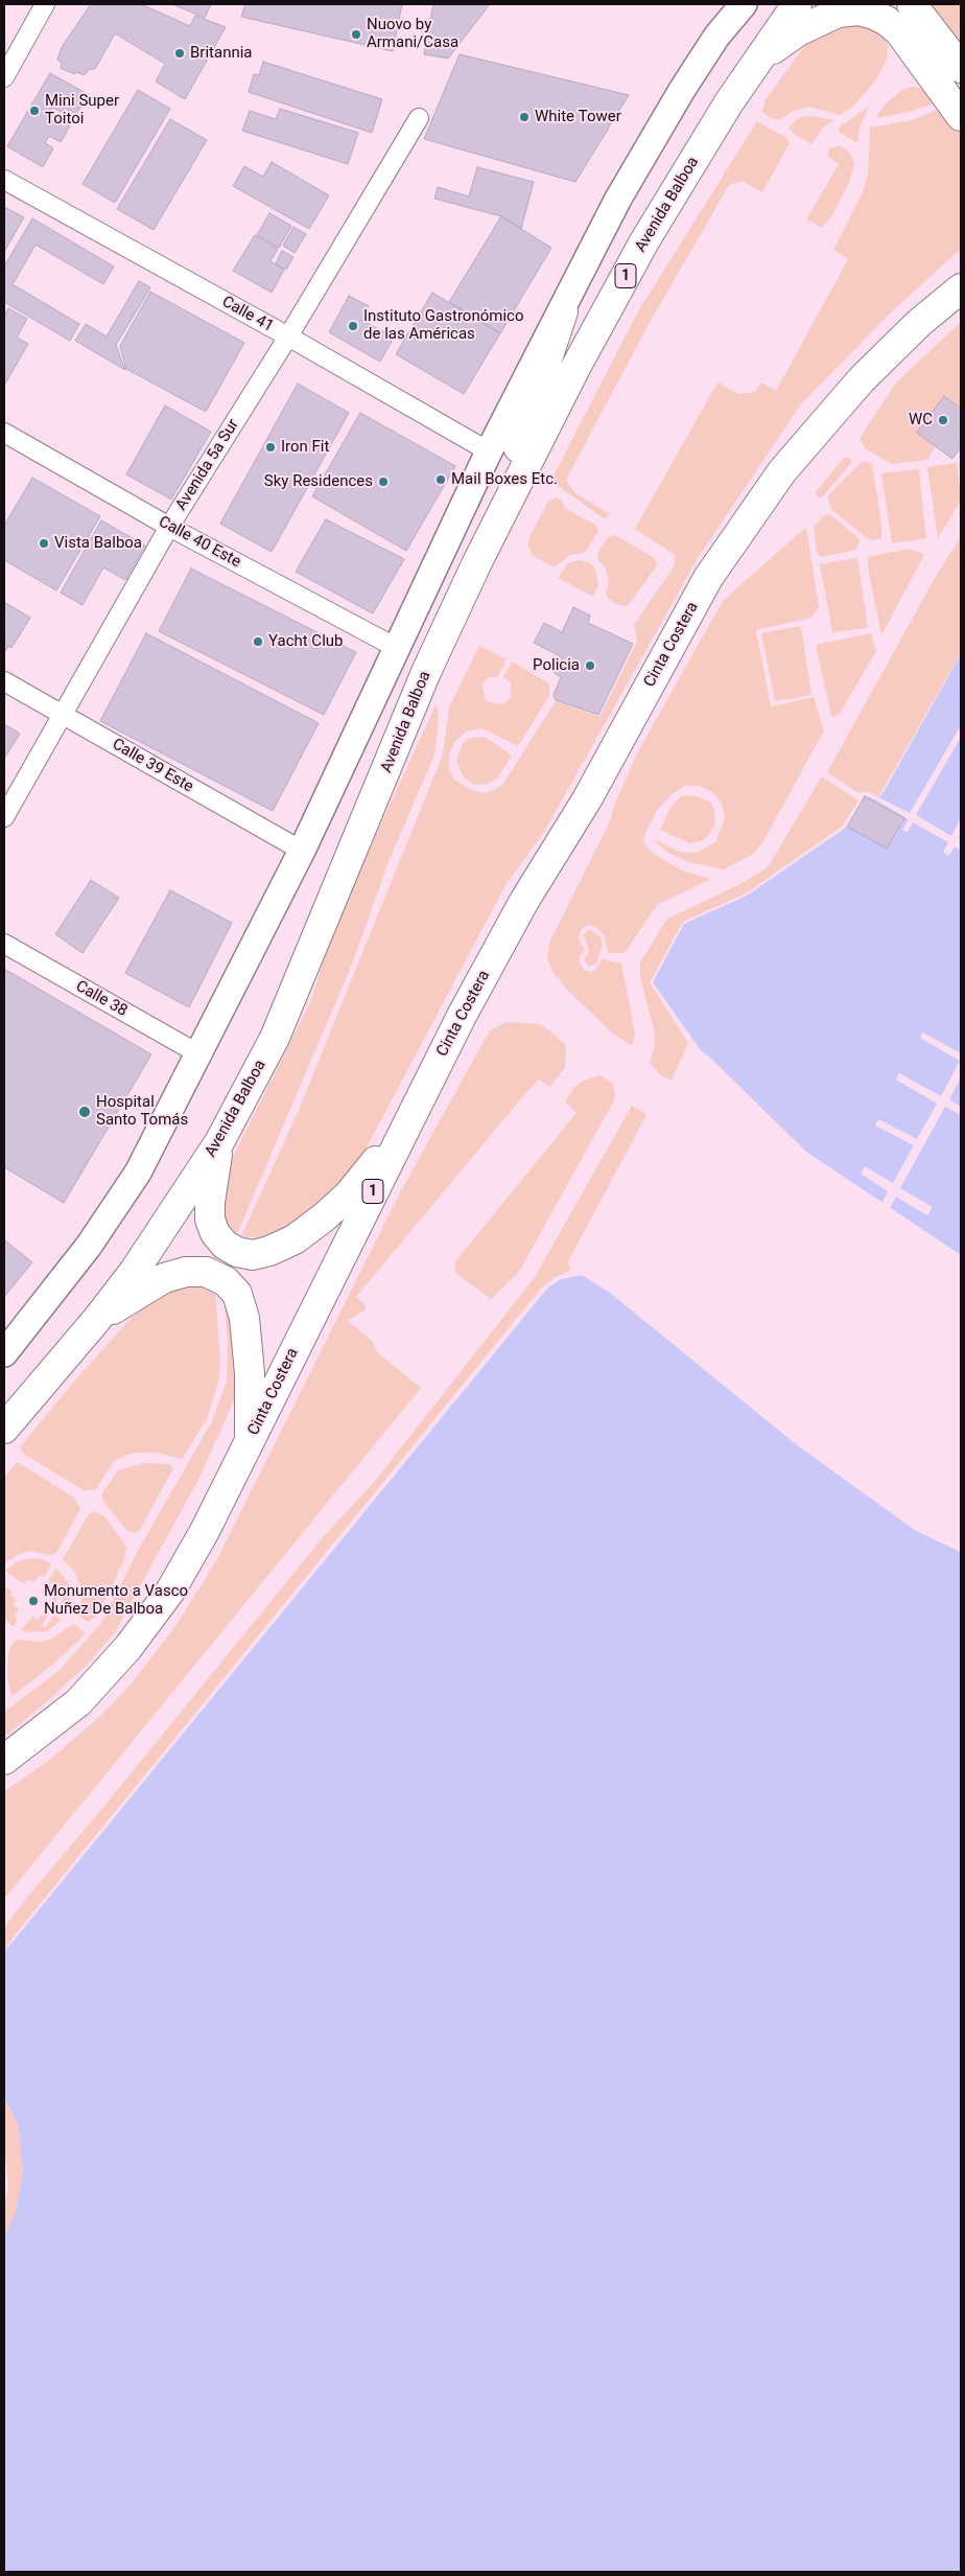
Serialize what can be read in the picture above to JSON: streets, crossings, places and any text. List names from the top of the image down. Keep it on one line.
{"streets":{"highway":["Avenida Balboa","1","Cinta Costera"],"street":["Calle 41","Avenida 5a Sur","Calle 40 Este","Calle 39 Este","Calle 38"]},"crossings":[["Calle 41","Avenida 5a Sur"],["Avenida 5a Sur","Calle 40 Este"],["Avenida 5a Sur","Calle 39 Este"]],"places":["Nuovo by Armani/Casa","Britannia","Mini Super Toitoi","White Tower","Instituto Gastronómico de las Américas","WC","Iron Fit","Mail Boxes Etc.","Sky Residences","Vista Balboa","Yacht Club","Policia","Hospital Santo Tomás","Monumento a Vasco Nuñez De Balboa"]}
